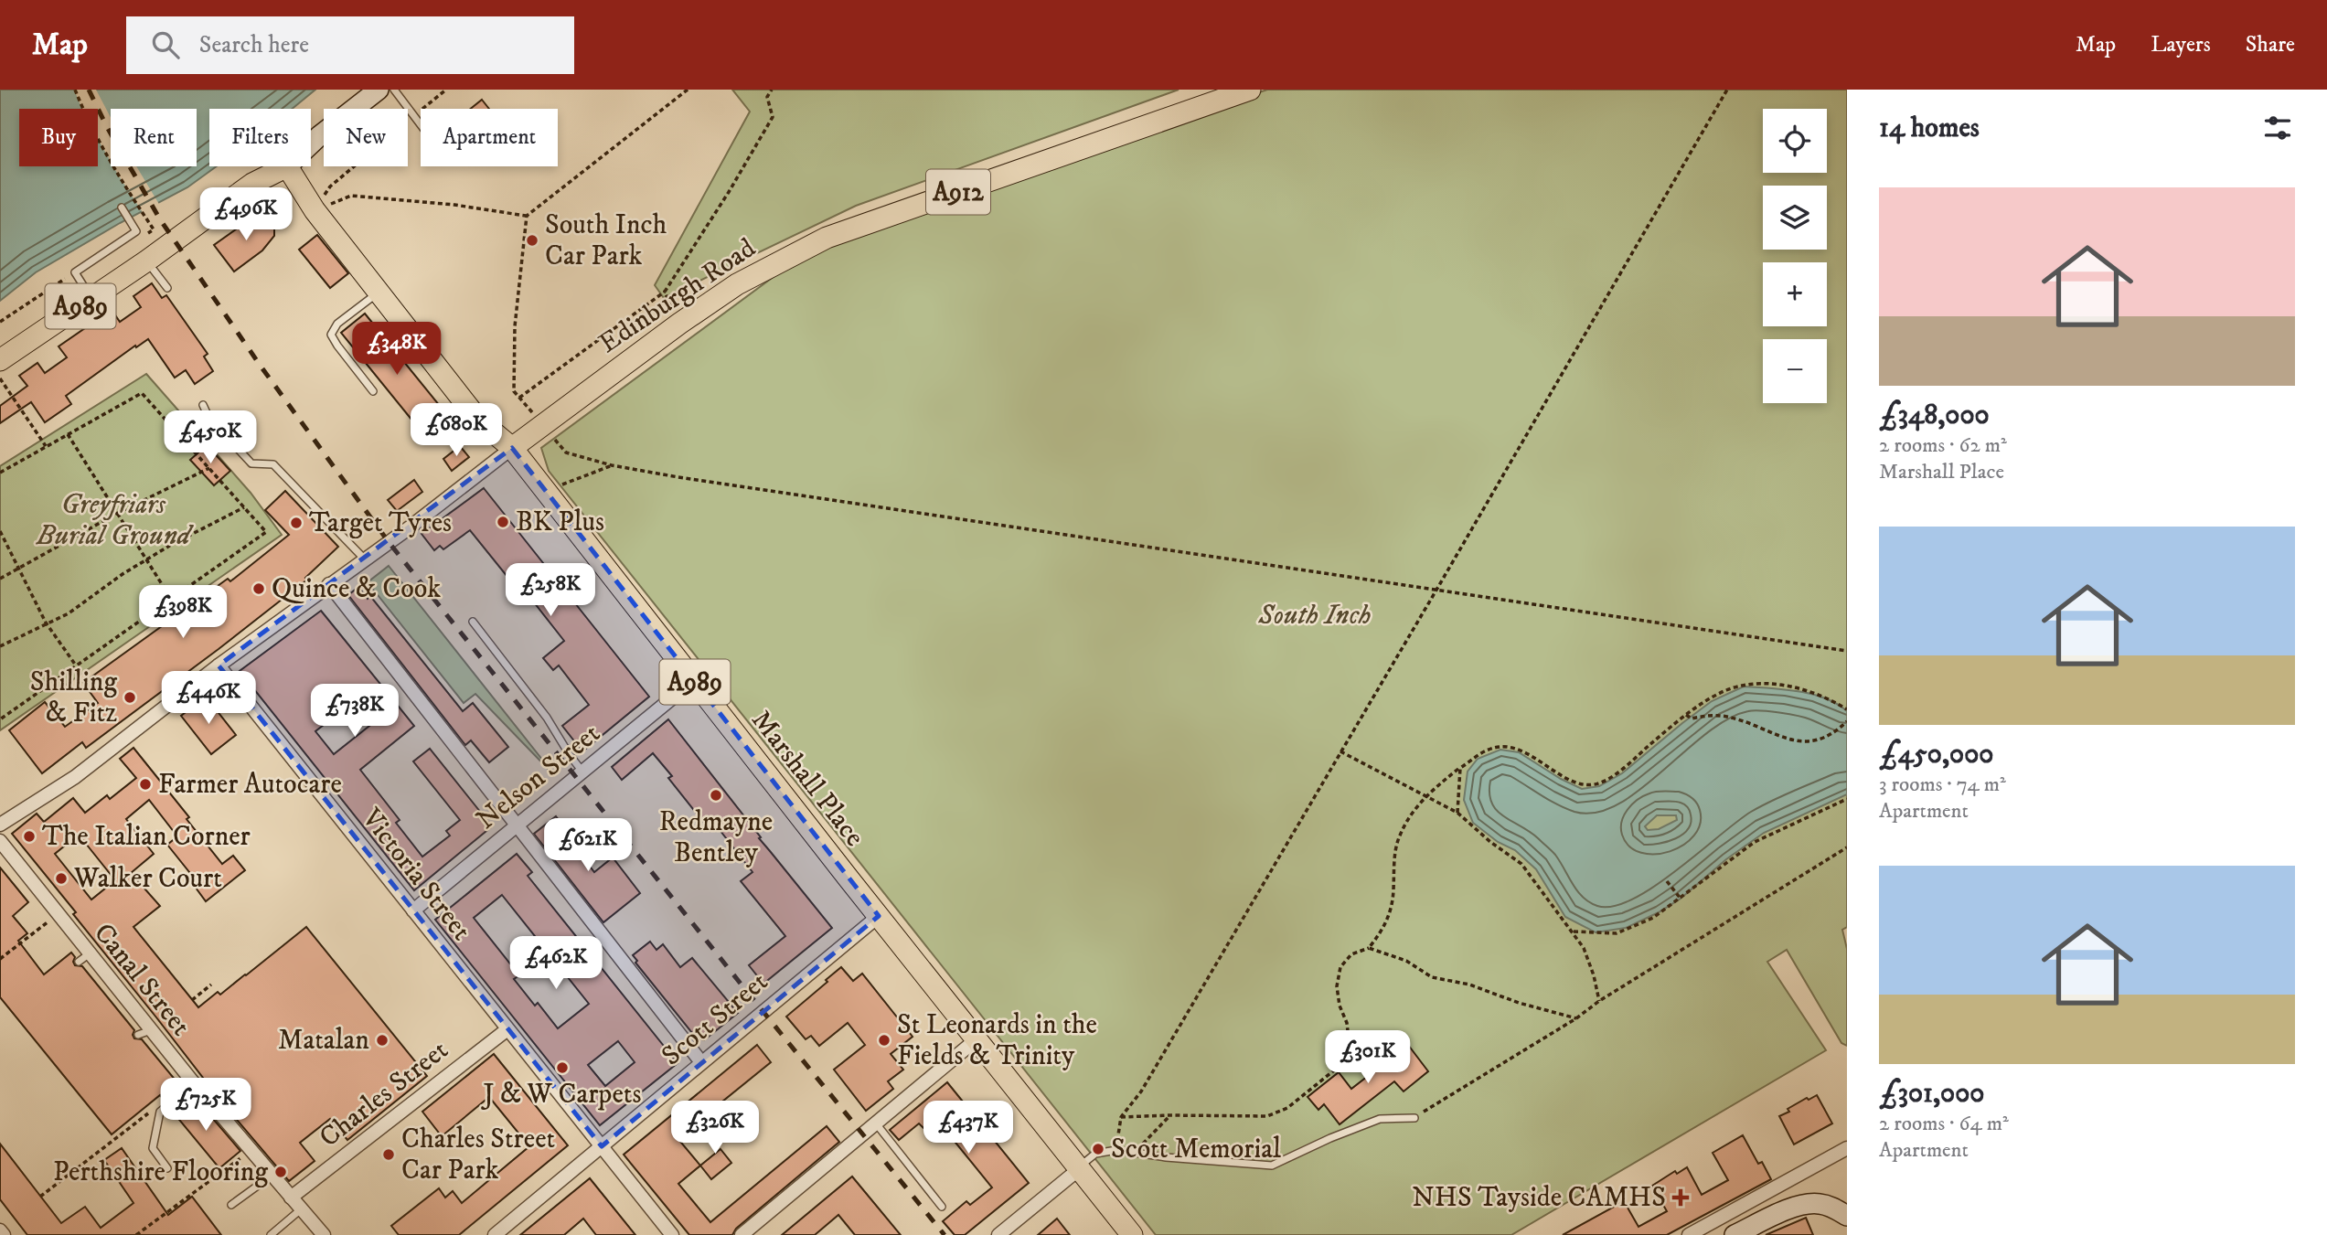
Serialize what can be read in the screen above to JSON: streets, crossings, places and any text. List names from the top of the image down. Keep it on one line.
{"streets":{"main road":["A912","Edinburgh Road","A989","Marshall Place"],"street":["Nelson Street","Victoria Street","Canal Street","Scott Street","Charles Street"]},"crossings":[["Edinburgh Road","Marshall Place"],["A989","Marshall Place"],["A989","Scott Street"],["Nelson Street","Marshall Place"],["Nelson Street","Victoria Street"],["Marshall Place","Scott Street"],["Victoria Street","Scott Street"],["Victoria Street","Charles Street"],["Canal Street","Charles Street"]],"parks":["Greyfriars Burial Ground","South Inch"],"places":{"other":["South Inch Car Park","BK Plus","Target Tyres","Quince & Cook","Shilling & Fitz","Farmer Autocare","Redmayne Bentley","The Italian Corner","Walker Court","Matalan","St Leonards in the Fields & Trinity","J & W Carpets","Scott Memorial","Charles Street Car Park","Perthshire Flooring"],"health":["NHS Tayside CAMHS"]},"page":{"header":"Map","search":"Search here","nav":["Map","Layers","Share"],"heading":"14 homes","map_buttons":["+","−"],"chip":["Buy","Rent","Filters","New","Apartment"],"list":[{"name":"£348,000","note":"2 rooms · 62 m² · Marshall Place"},{"name":"£450,000","note":"3 rooms · 74 m² · Apartment"},{"name":"£301,000","note":"2 rooms · 64 m² · Apartment"}],"price":["£496K","£348K","£680K","£450K","£258K","£398K","£446K","£738K","£621K","£462K","£301K","£725K","£326K","£437K"]}}
